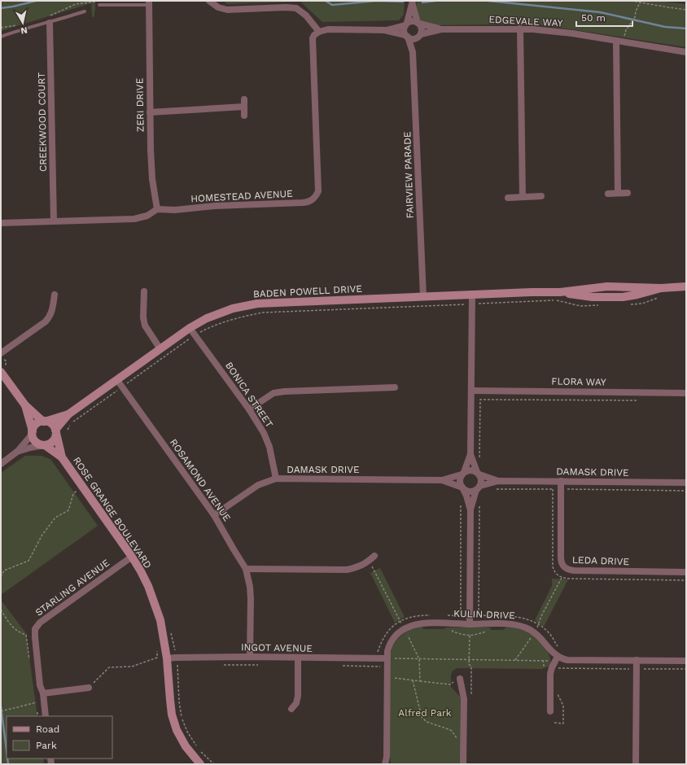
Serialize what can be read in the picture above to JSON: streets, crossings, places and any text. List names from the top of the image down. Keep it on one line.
{"streets":{"street":["EDGEVALE WAY","ZERI DRIVE","CREEKWOOD COURT","FAIRVIEW PARADE","HOMESTEAD AVENUE","BADEN POWELL DRIVE","FLORA WAY","BONICA STREET","DAMASK DRIVE","ROSAMOND AVENUE","ROSE GRANGE BOULEVARD","LEDA DRIVE","STARLING AVENUE","KULIN DRIVE","INGOT AVENUE"]},"crossings":[["EDGEVALE WAY","FAIRVIEW PARADE"],["ZERI DRIVE","HOMESTEAD AVENUE"],["FAIRVIEW PARADE","BADEN POWELL DRIVE"],["BADEN POWELL DRIVE","BONICA STREET"],["BADEN POWELL DRIVE","ROSAMOND AVENUE"],["BADEN POWELL DRIVE","ROSE GRANGE BOULEVARD"],["BONICA STREET","DAMASK DRIVE"],["DAMASK DRIVE","ROSAMOND AVENUE"],["DAMASK DRIVE","LEDA DRIVE"],["ROSAMOND AVENUE","INGOT AVENUE"],["ROSE GRANGE BOULEVARD","STARLING AVENUE"],["ROSE GRANGE BOULEVARD","INGOT AVENUE"],["KULIN DRIVE","INGOT AVENUE"]],"parks":["Alfred Park"],"legend":["Road","Park"],"scale_bar":"50 m","north":"bottom"}
